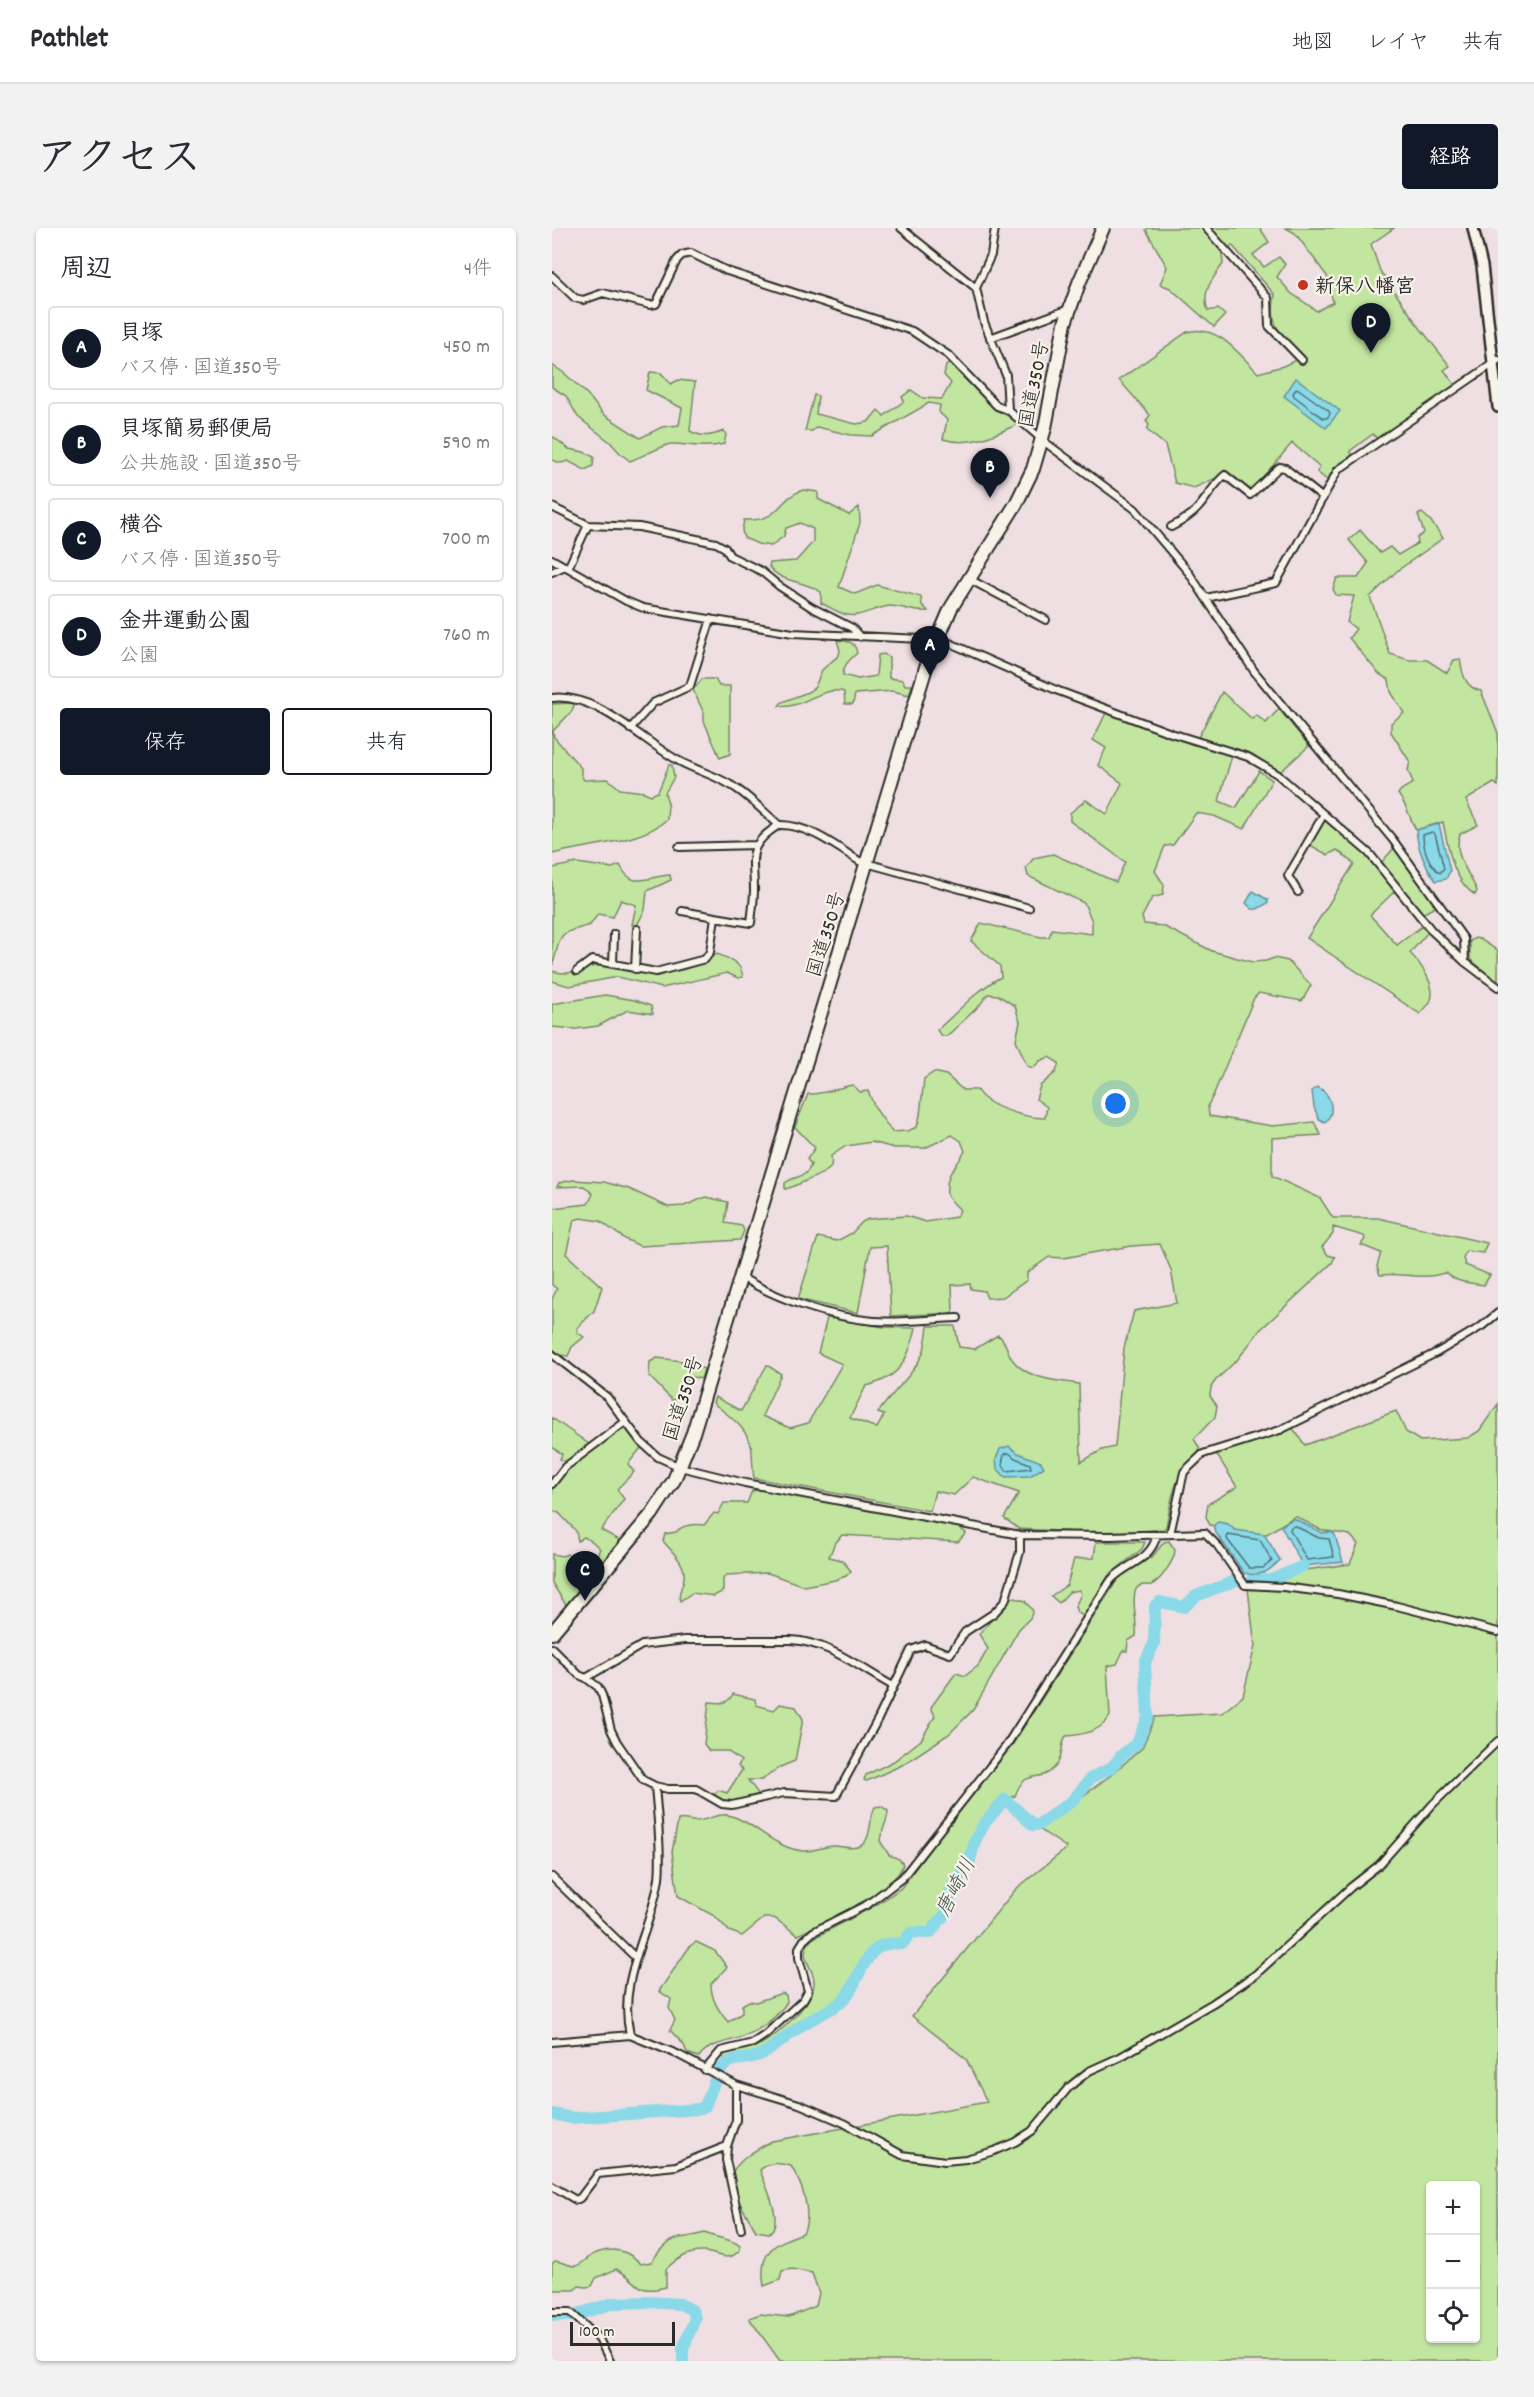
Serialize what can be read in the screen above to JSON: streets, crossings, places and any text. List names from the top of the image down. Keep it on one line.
{"streets":{"highway":["国道350号"]},"water":["唐崎川"],"places":["新保八幡宮"],"scale_bar":"100 m","page":{"header":"Pathlet","nav":["地図","レイヤ","共有"],"title":"アクセス","buttons":["経路",["保存","共有"]],"heading":["周辺","4件"],"pins":["D","B","A","C"],"list":[{"mark":"A","name":"貝塚","note":"バス停 · 国道350号","value":"450 m"},{"mark":"B","name":"貝塚簡易郵便局","note":"公共施設 · 国道350号","value":"590 m"},{"mark":"C","name":"横谷","note":"バス停 · 国道350号","value":"700 m"},{"mark":"D","name":"金井運動公園","note":"公園","value":"760 m"}],"map_buttons":["+","−"],"scale":"100 m"}}
